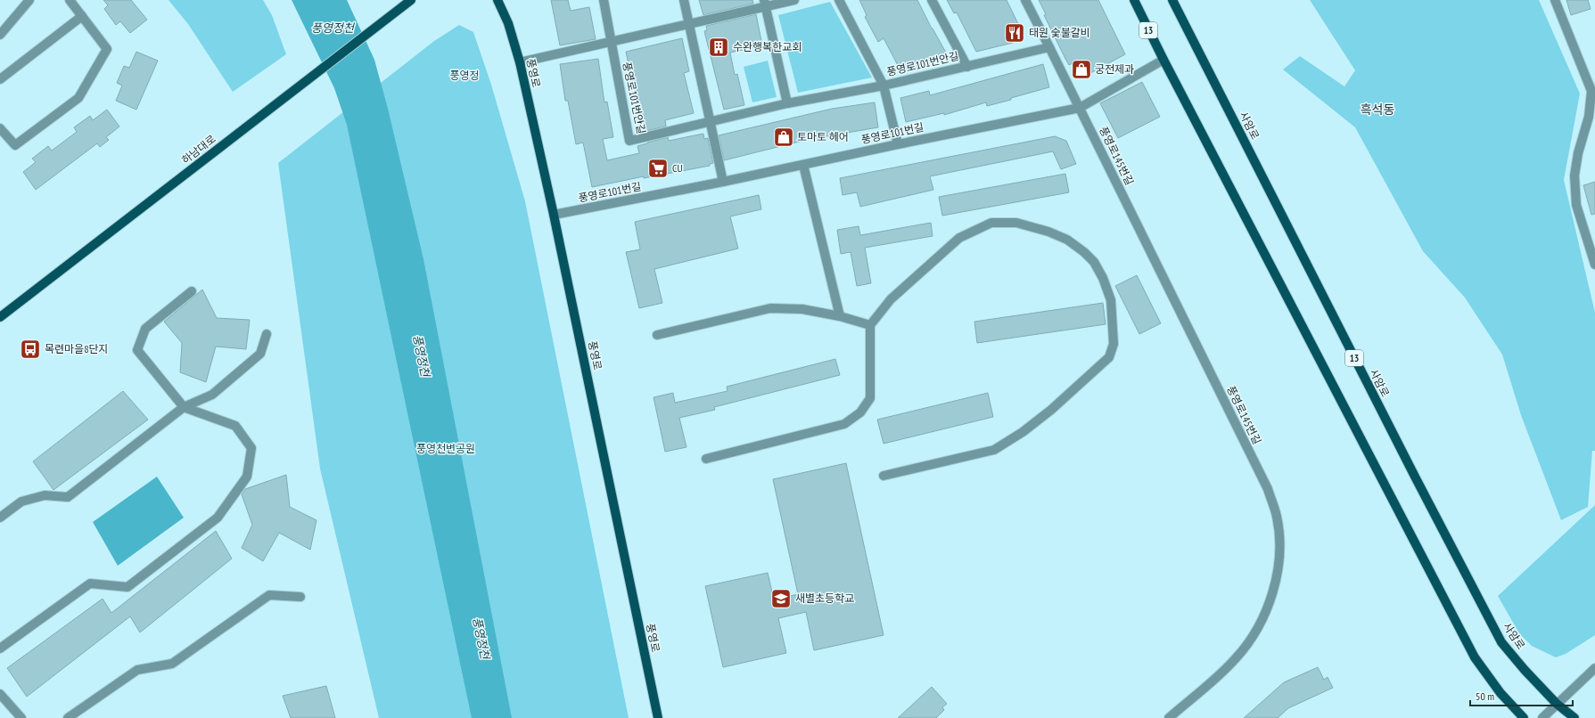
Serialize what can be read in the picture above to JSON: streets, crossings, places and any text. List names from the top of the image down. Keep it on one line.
{"streets":{"main road":["13","풍영로","사암로","하남대로"],"street":["풍영로101번안길","풍영로101번길","풍영로145번길"]},"crossings":[["13","풍영로101번길"],["풍영로101번안길","풍영로101번길"],["풍영로","풍영로101번길"],["풍영로101번길","풍영로145번길"]],"districts":["흑석동"],"water":["풍영정천"],"parks":["풍영정","풍영천변공원"],"places":{"restaurant":["태원 숯불갈비"],"building":["수완행복한교회"],"shop":["궁전제과","토마토 헤어"],"supermarket":["CU"],"bus stop":["목련마을8단지"],"school or university":["새별초등학교"]},"scale_bar":"50 m"}
